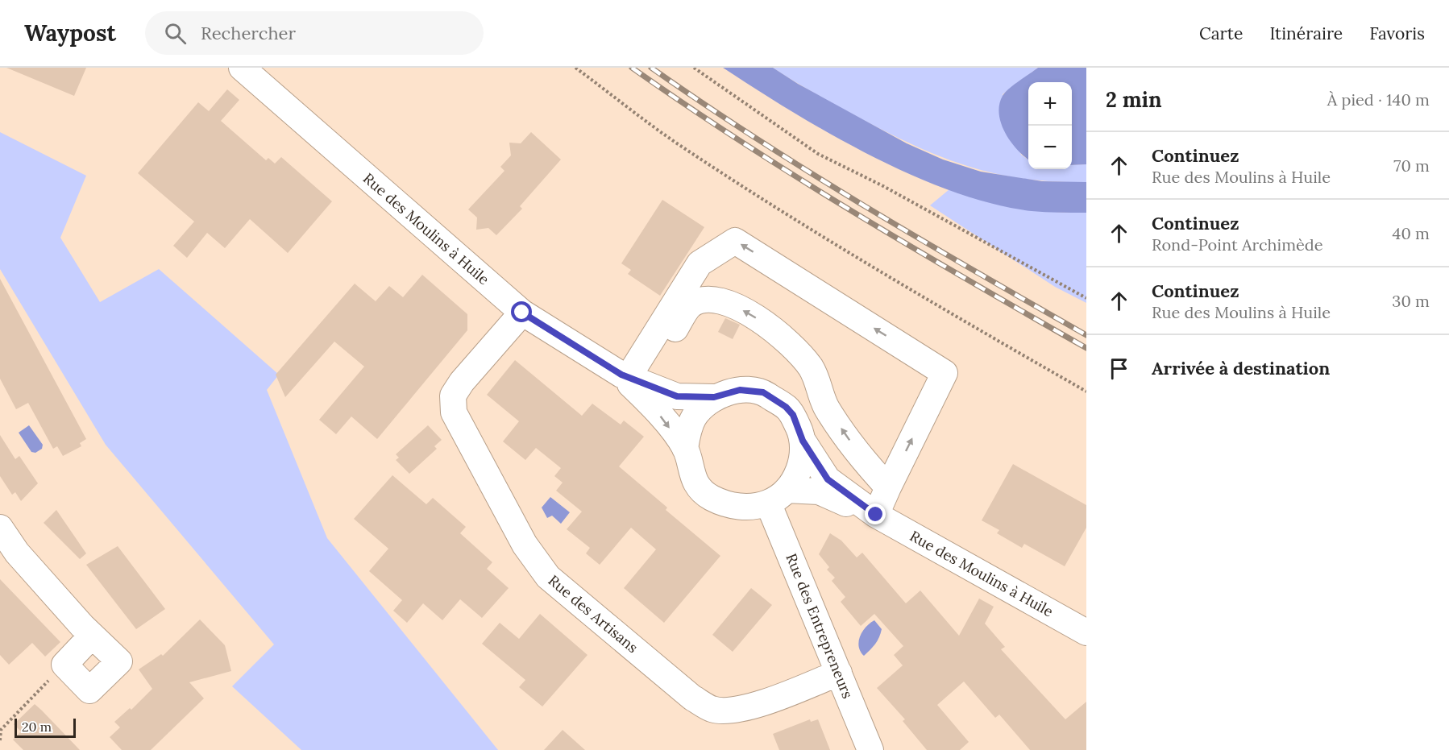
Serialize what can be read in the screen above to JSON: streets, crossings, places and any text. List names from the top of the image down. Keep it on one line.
{"streets":{"street":["Rue des Moulins à Huile","Rue des Artisans","Rue des Entrepreneurs"]},"crossings":[["Rue des Moulins à Huile","Rue des Artisans"],["Rue des Moulins à Huile","Rue des Entrepreneurs"],["Rue des Artisans","Rue des Entrepreneurs"]],"scale_bar":"20 m","page":{"header":"Waypost","search":"Rechercher","nav":["Carte","Itinéraire","Favoris"],"heading":["2 min","À pied · 140 m"],"map_buttons":["+","−"],"list":[["Continuez","Rue des Moulins à Huile","70 m"],["Continuez","Rond-Point Archimède","40 m"],["Continuez","Rue des Moulins à Huile","30 m"],"Arrivée à destination"],"scale":"20 m"}}
